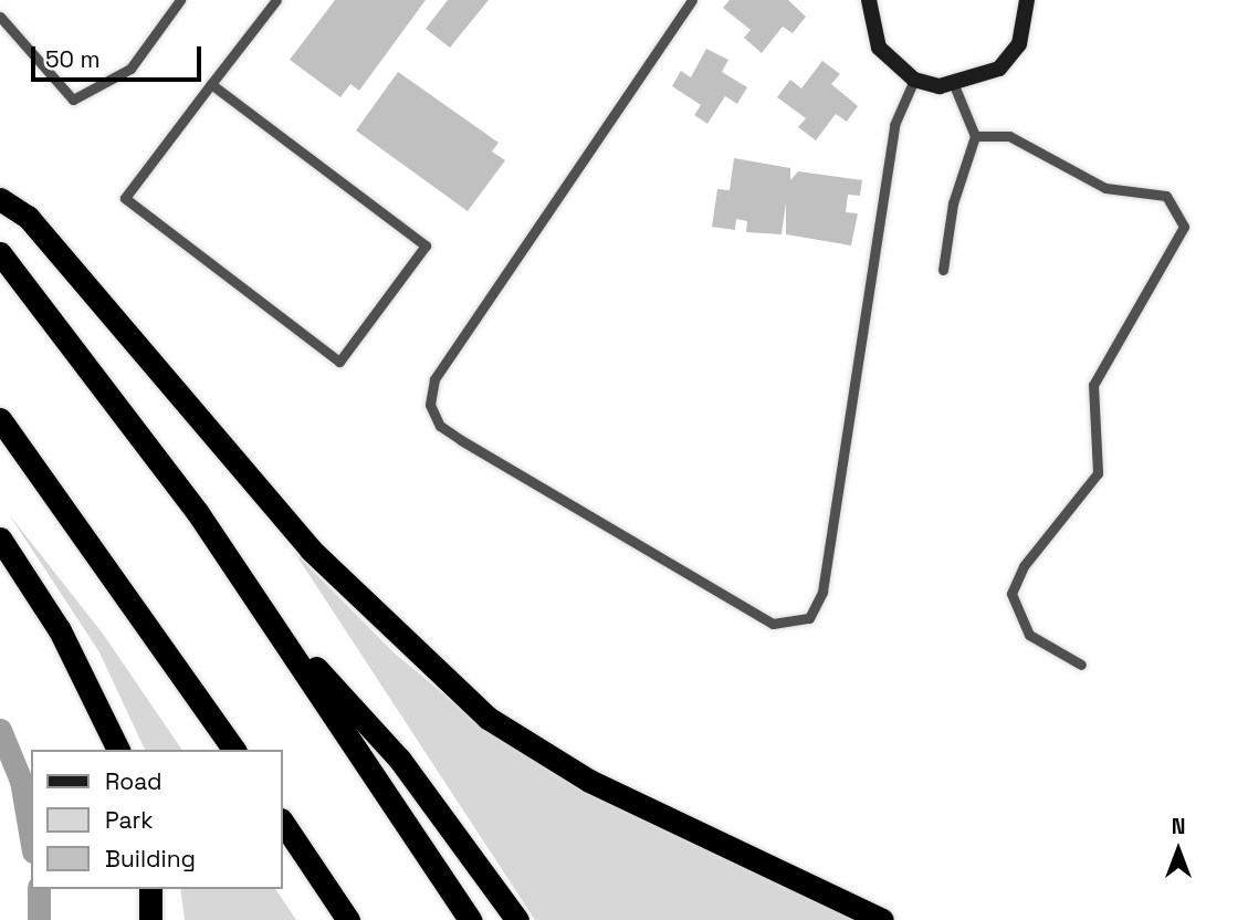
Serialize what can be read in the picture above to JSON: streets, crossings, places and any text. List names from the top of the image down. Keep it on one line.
{"legend":["Road","Park","Building"],"scale_bar":"50 m","north":"top"}
